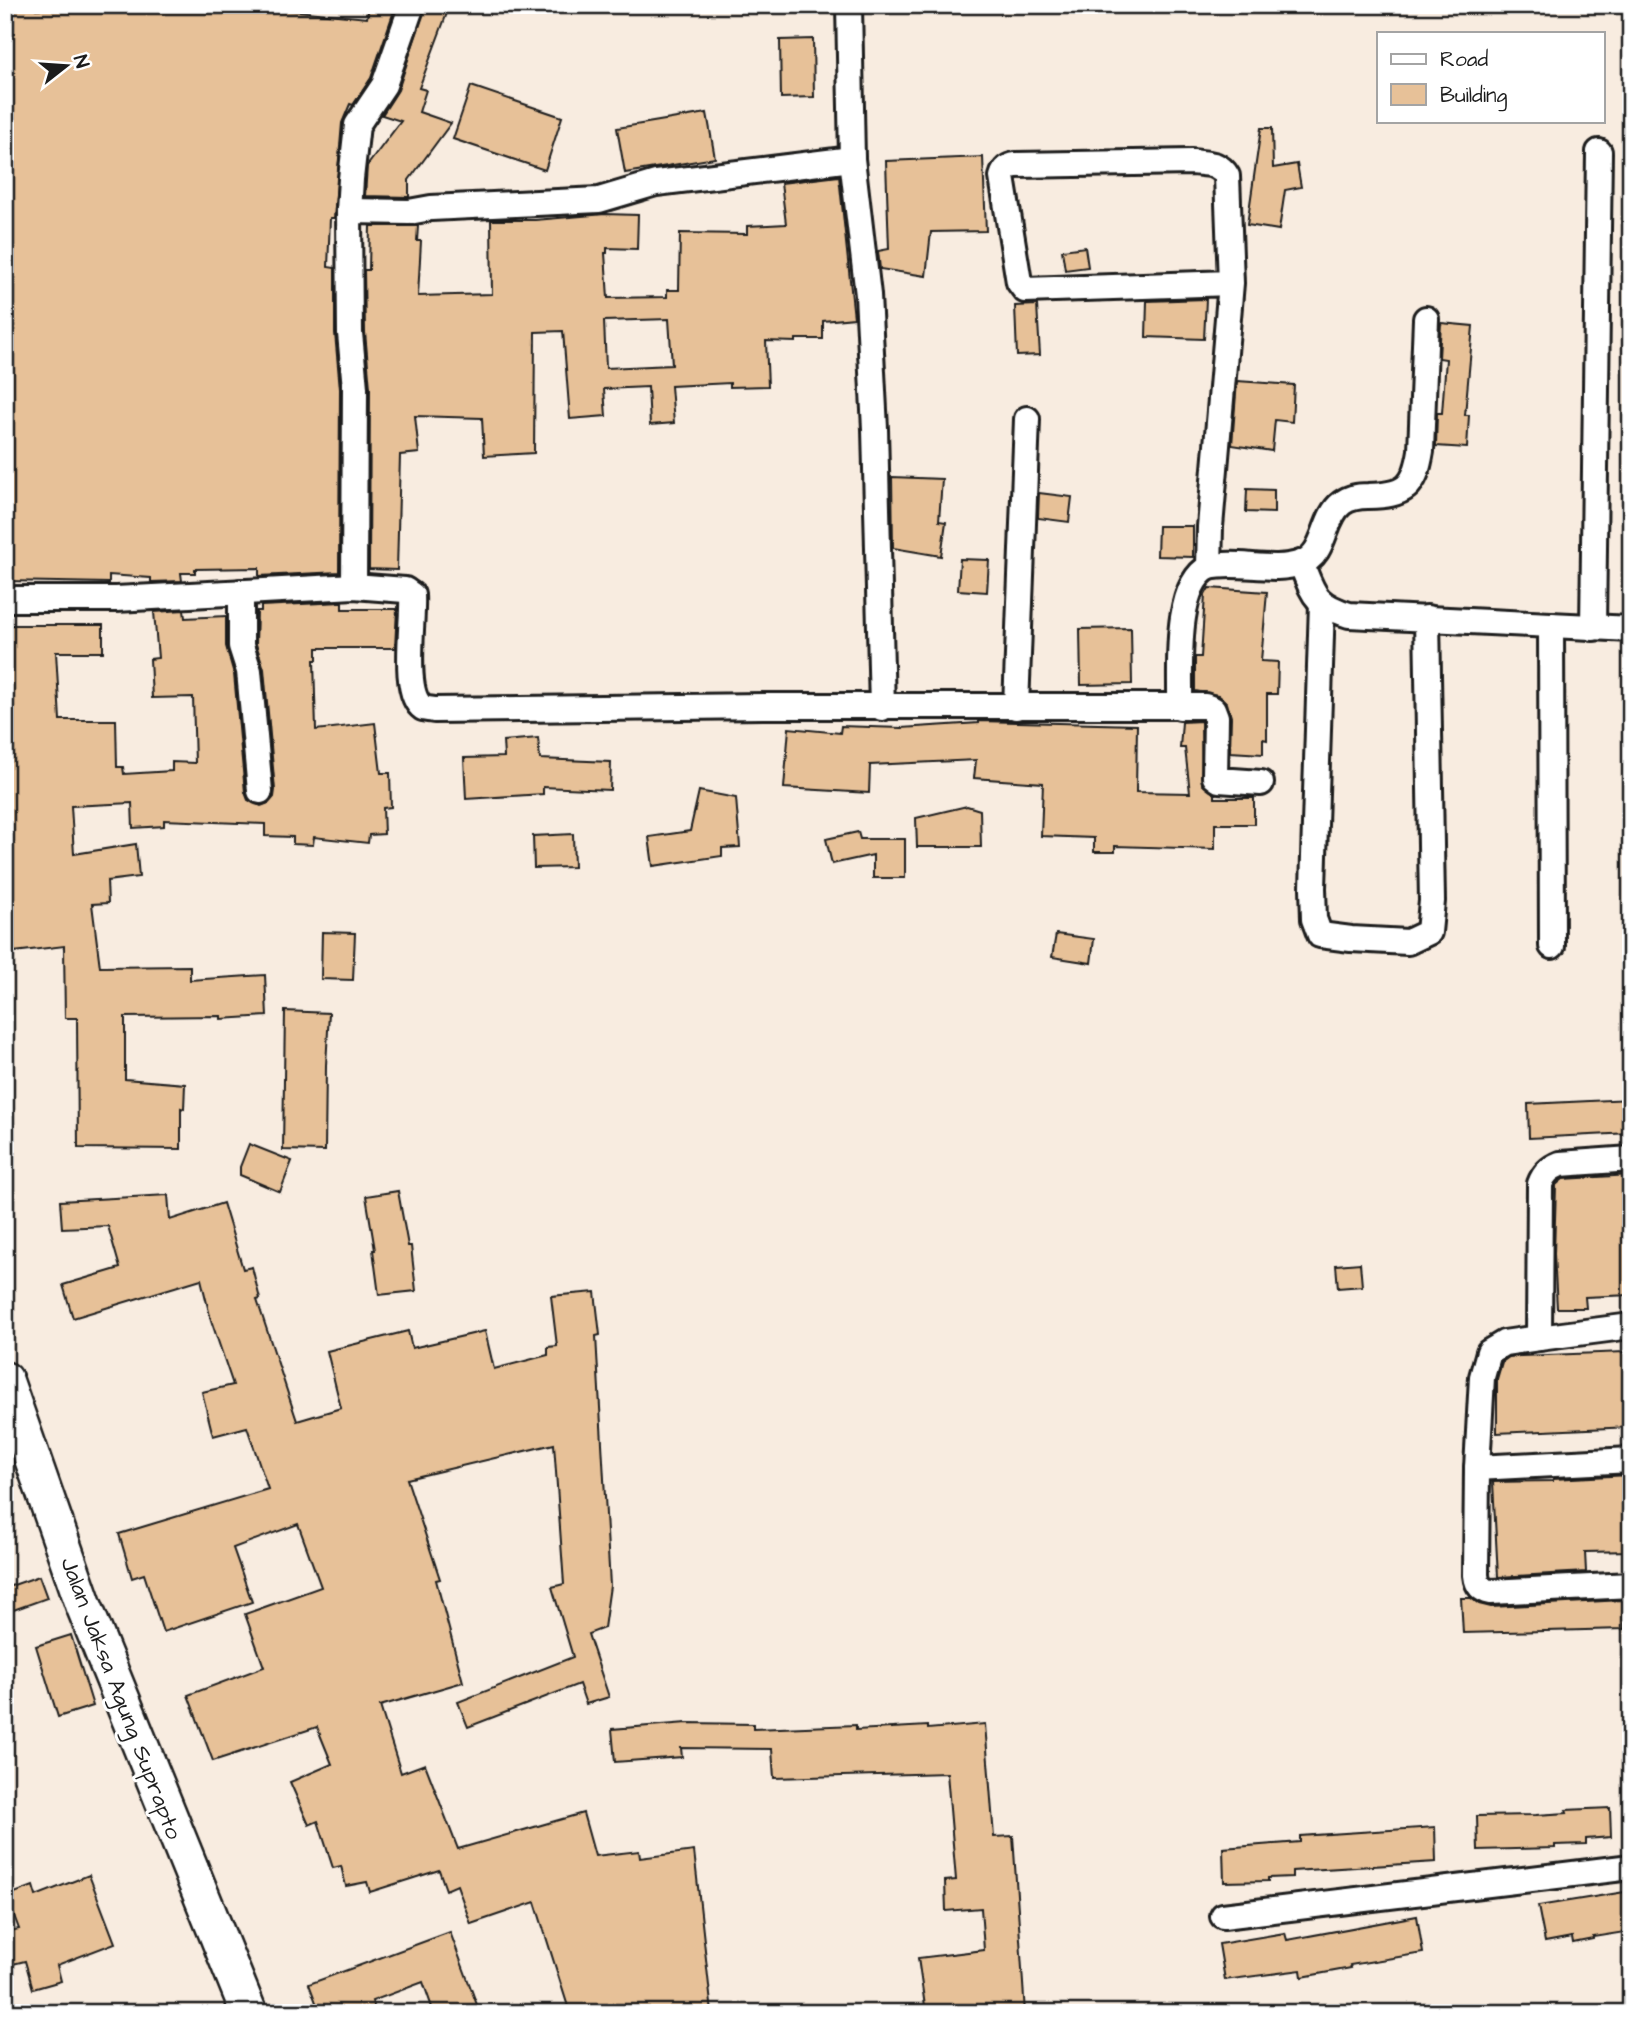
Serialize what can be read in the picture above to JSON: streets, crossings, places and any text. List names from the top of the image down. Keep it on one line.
{"streets":{"main road":["Jalan Jaksa Agung Suprapto"]},"legend":["Road","Building"],"north":"right"}
